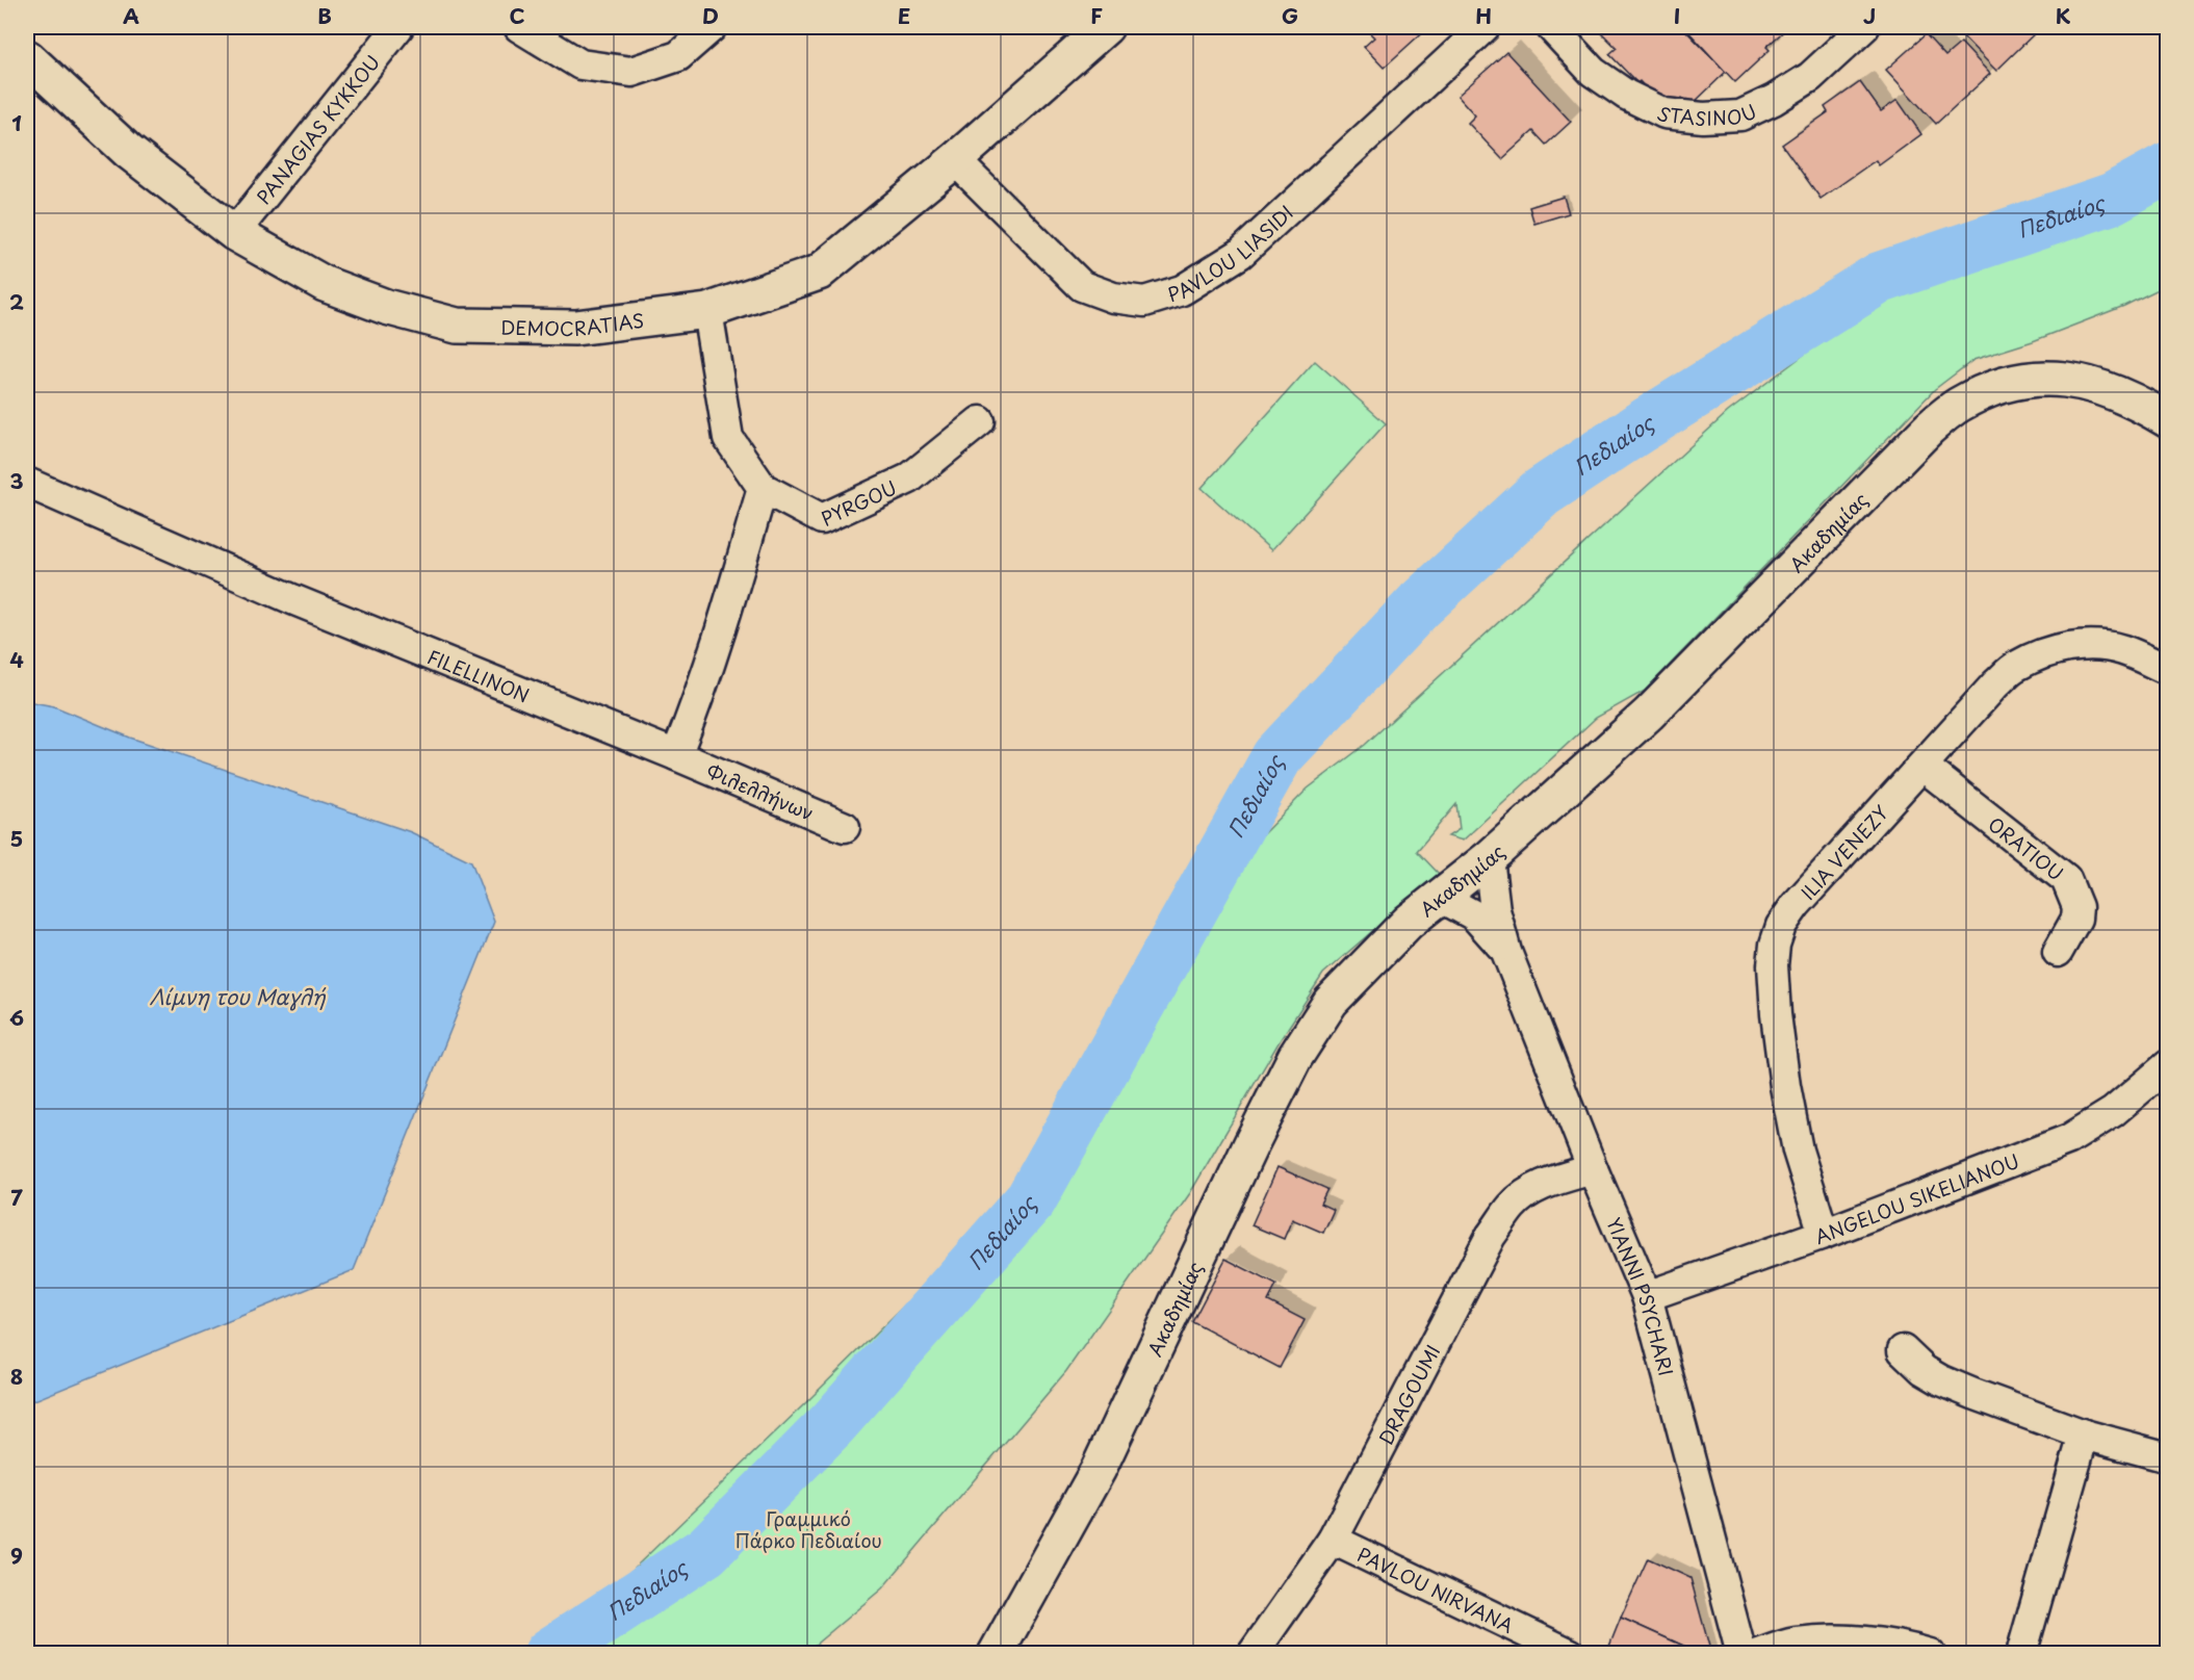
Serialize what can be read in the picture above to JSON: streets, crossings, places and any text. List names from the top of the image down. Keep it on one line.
{"streets":{"street":["STASINOU","PANAGIAS KYKKOU","PAVLOU LIASIDI","DEMOCRATIAS","PYRGOU","Ακαδημίας","FILELLINON","Φιλελλήνων","ORATIOU","ILIA VENEZY","ANGELOU SIKELIANOU","YIANNI PSYCHARI","DRAGOUMI","PAVLOU NIRVANA"]},"crossings":[["PANAGIAS KYKKOU","DEMOCRATIAS"],["PAVLOU LIASIDI","DEMOCRATIAS"],["DEMOCRATIAS","PYRGOU"],["Ακαδημίας","YIANNI PSYCHARI"],["FILELLINON","Φιλελλήνων"],["ORATIOU","ILIA VENEZY"],["ILIA VENEZY","ANGELOU SIKELIANOU"],["ANGELOU SIKELIANOU","YIANNI PSYCHARI"],["YIANNI PSYCHARI","DRAGOUMI"],["DRAGOUMI","PAVLOU NIRVANA"]],"water":["Πεδιαίος","Λίμνη του Μαγλή"],"parks":["Γραμμικό Πάρκο Πεδιαίου"],"grid":{"columns":["A","B","C","D","E","F","G","H","I","J","K"],"rows":["1","2","3","4","5","6","7","8","9"]}}
